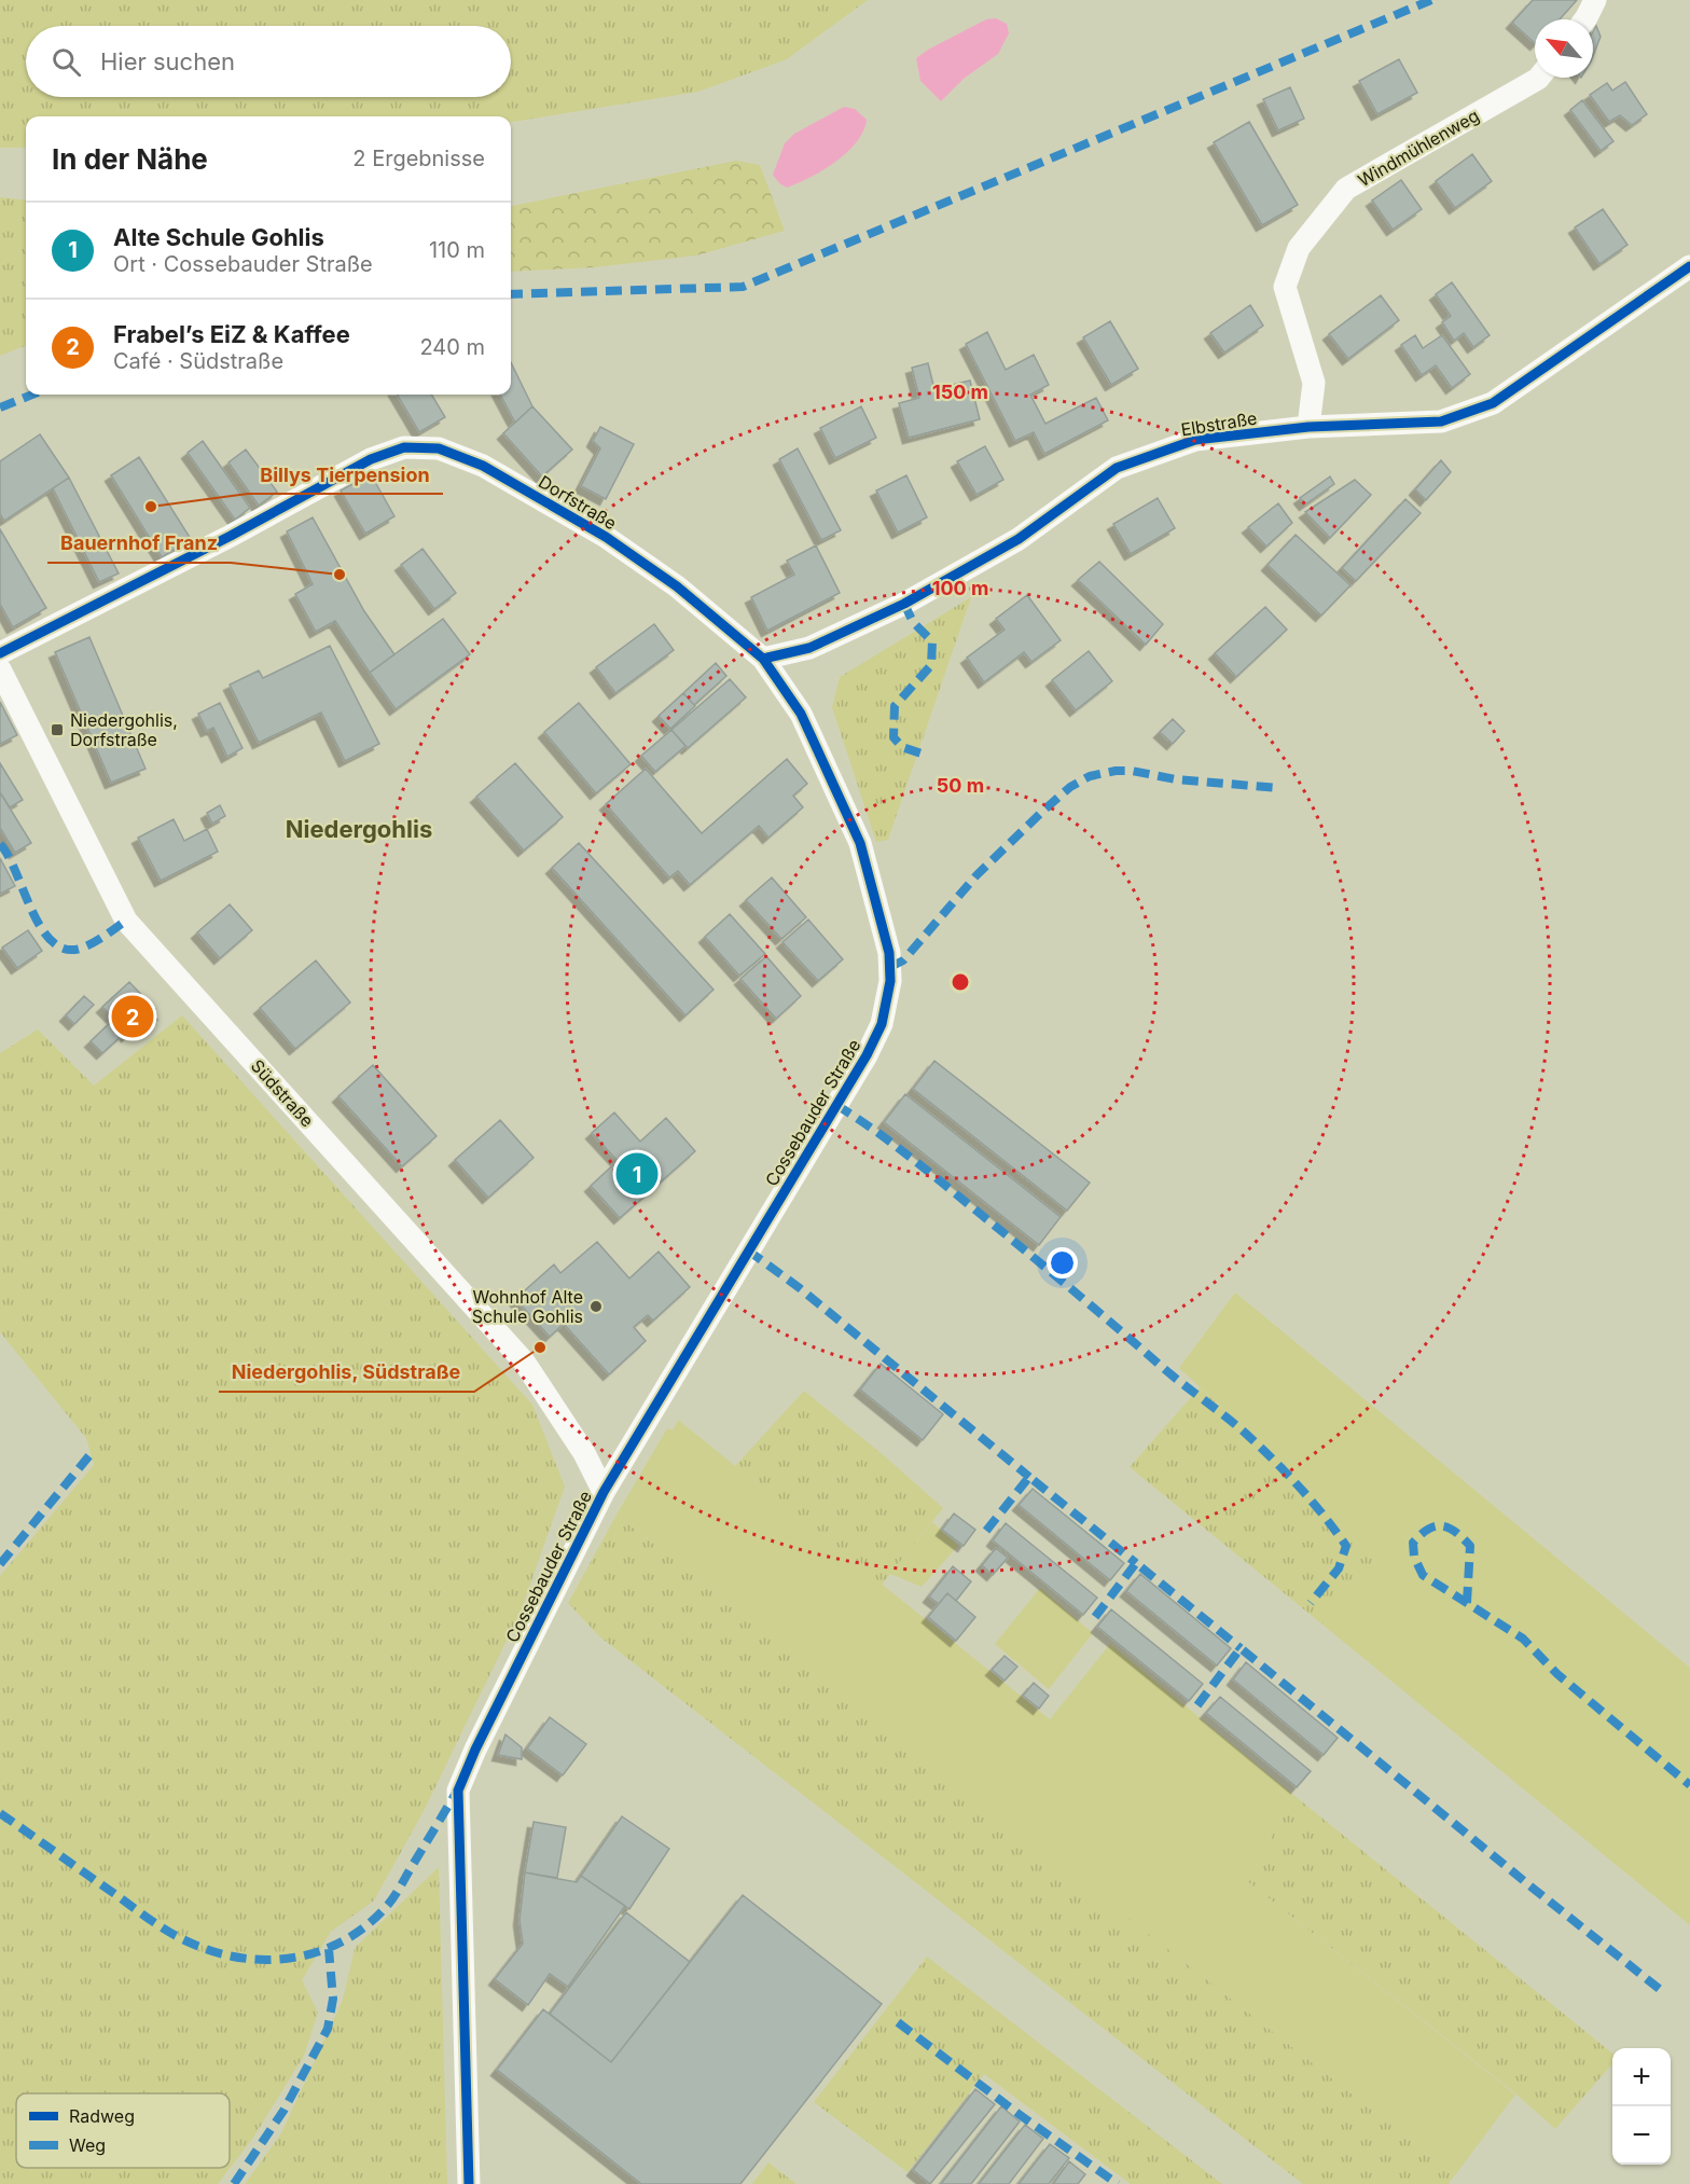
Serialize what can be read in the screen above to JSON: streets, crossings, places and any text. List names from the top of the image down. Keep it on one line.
{"streets":{"street":["Windmühlenweg","Elbstraße","Dorfstraße","Südstraße","Cossebauder Straße"]},"crossings":[["Windmühlenweg","Elbstraße"],["Elbstraße","Dorfstraße"],["Dorfstraße","Cossebauder Straße"],["Südstraße","Cossebauder Straße"]],"districts":["Niedergohlis"],"places":{"other":["Billys Tierpension","Bauernhof Franz","Wohnhof Alte Schule Gohlis","Niedergohlis, Südstraße"],"transit":["Niedergohlis, Dorfstraße"]},"legend":["Radweg","Weg"],"north":"top left","page":{"search":"Hier suchen","heading":["In der Nähe","2 Ergebnisse"],"list":[{"mark":"1","name":"Alte Schule Gohlis","note":"Ort · Cossebauder Straße","value":"110 m"},{"mark":"2","name":"Frabel’s EiZ & Kaffee","note":"Café · Südstraße","value":"240 m"}],"pins":["2","1"],"map_buttons":["+","−"]},"rings":["150 m","100 m","50 m"]}
